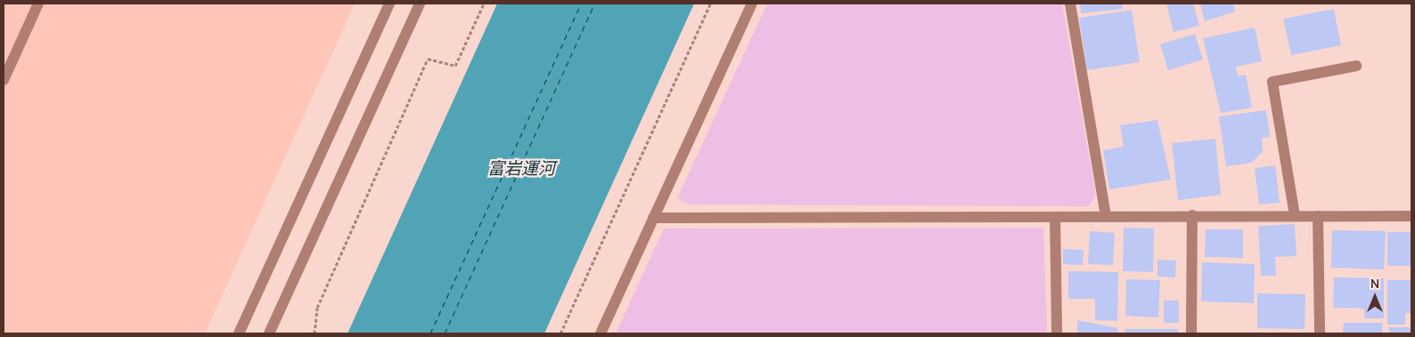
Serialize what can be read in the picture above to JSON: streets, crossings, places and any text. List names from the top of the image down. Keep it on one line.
{"water":["富岩運河"],"north":"top"}
